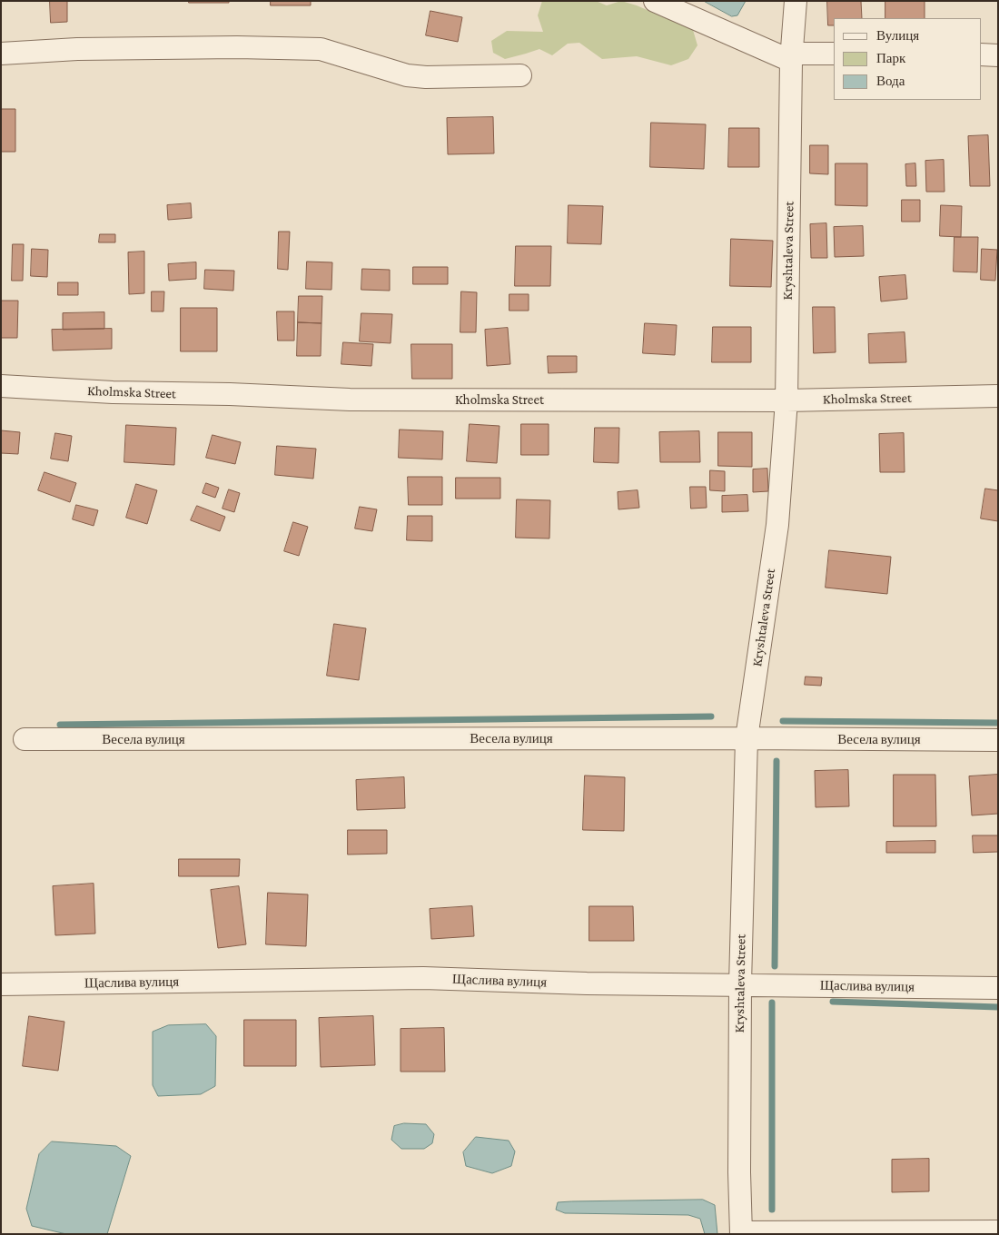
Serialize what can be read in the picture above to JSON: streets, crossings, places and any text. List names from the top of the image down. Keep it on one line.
{"streets":{"street":["Kryshtaleva Street","Kholmska Street","Весела вулиця","Щаслива вулиця"]},"crossings":[["Kryshtaleva Street","Kholmska Street"],["Kryshtaleva Street","Весела вулиця"],["Kryshtaleva Street","Щаслива вулиця"]],"legend":["Вулиця","Парк","Вода"]}
